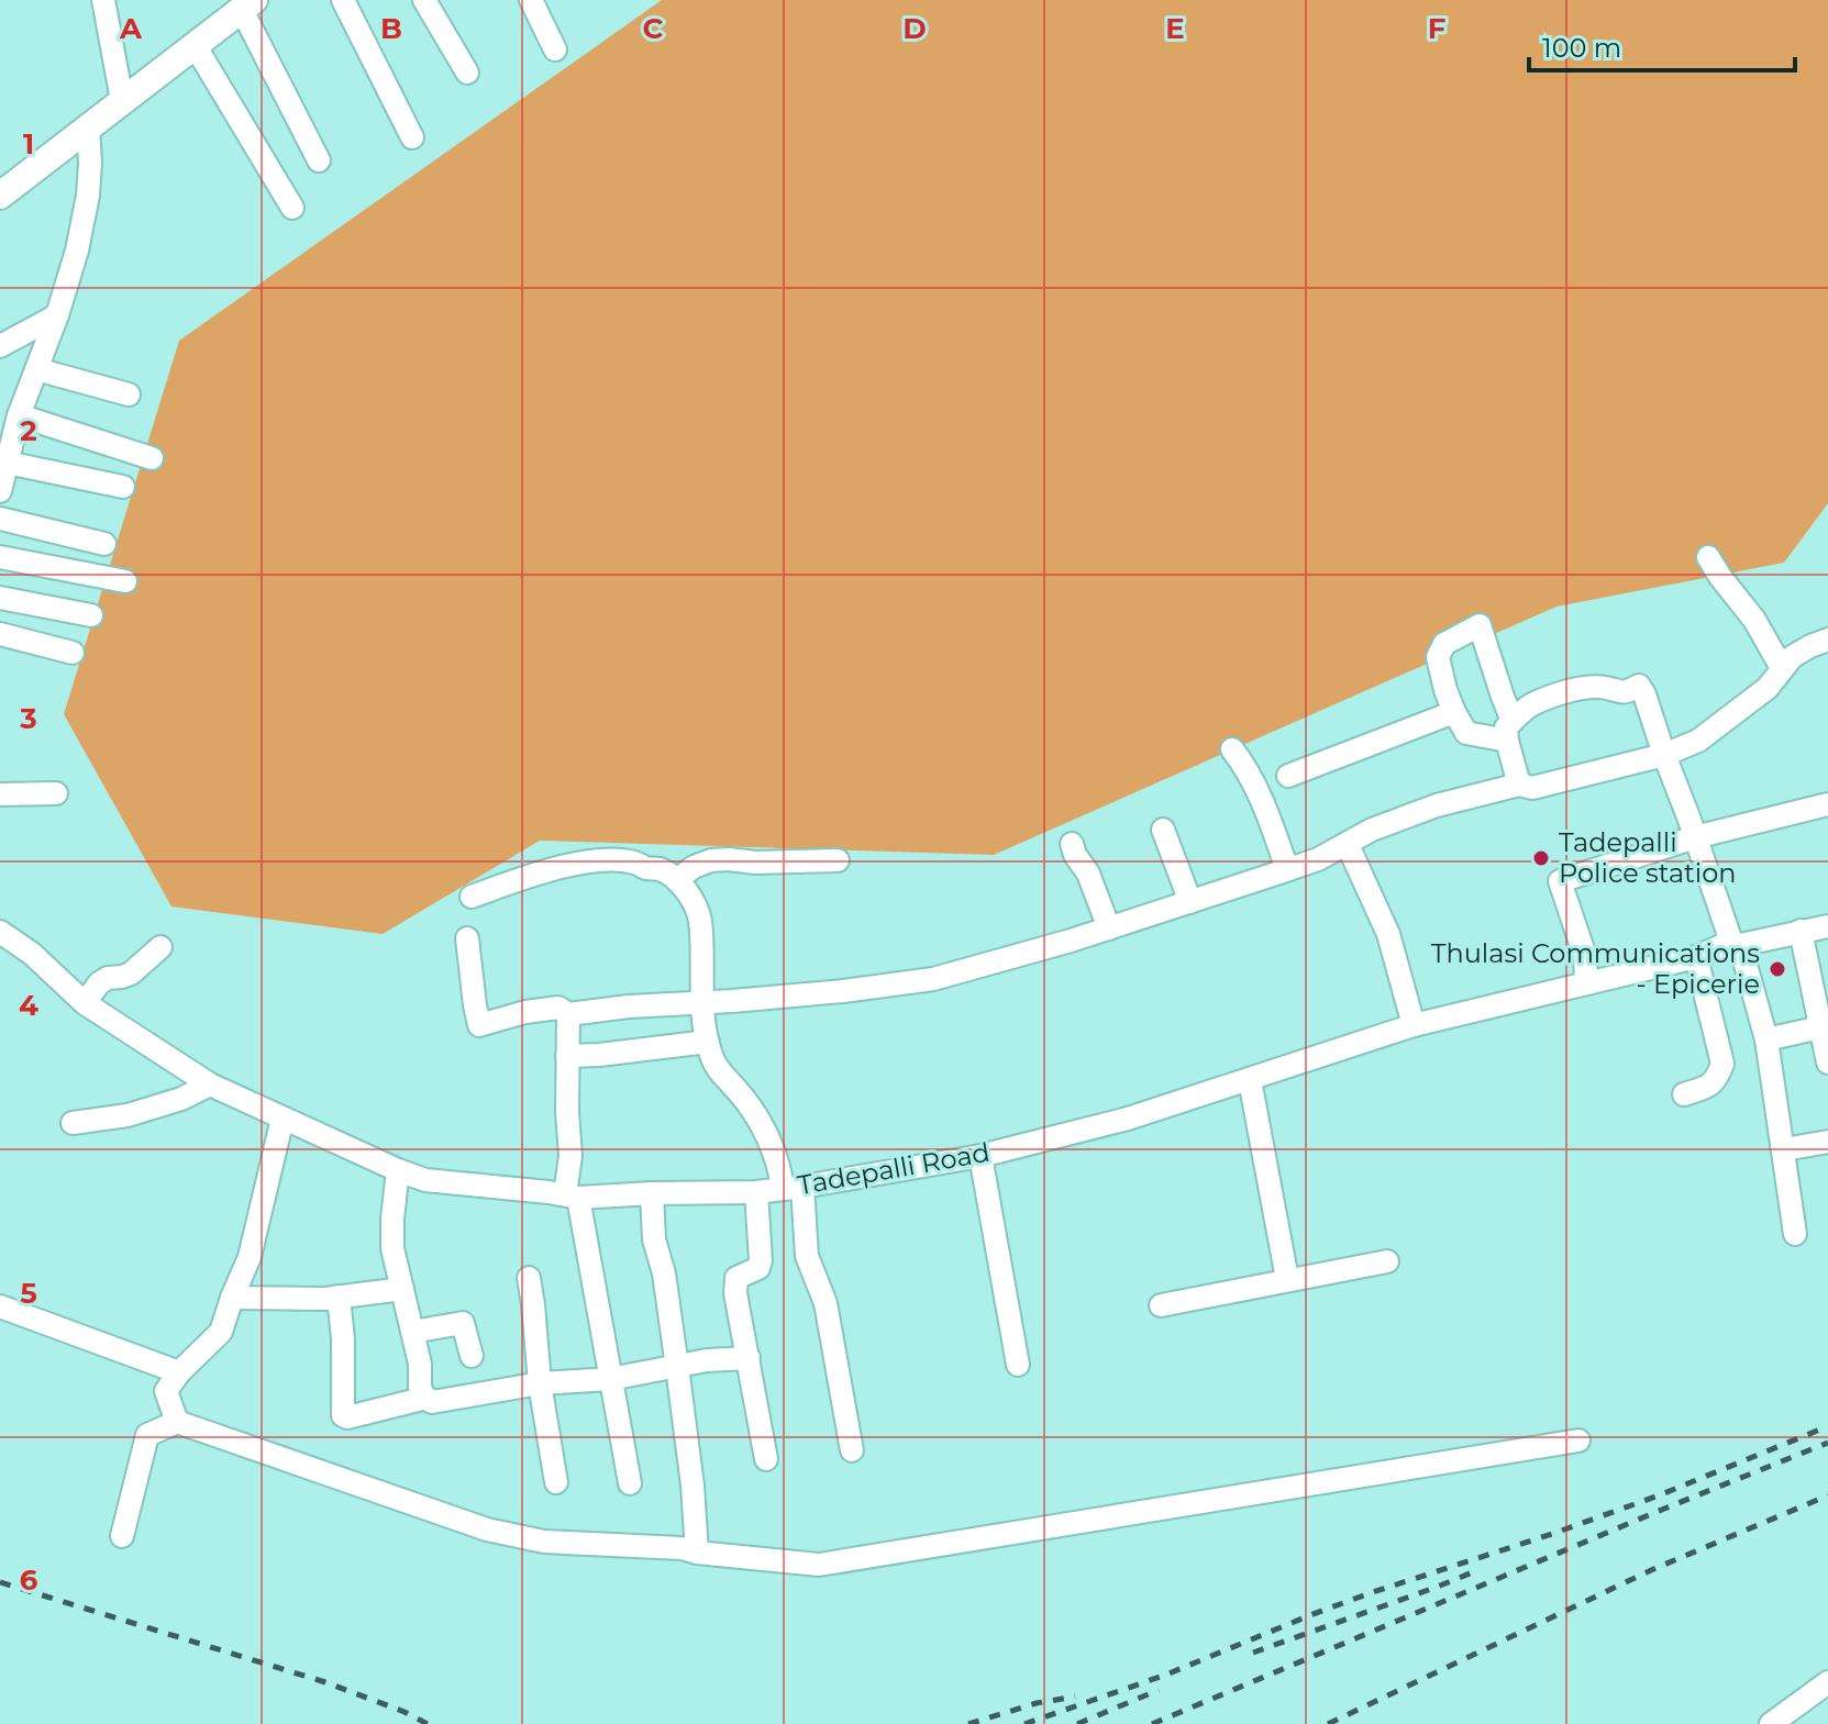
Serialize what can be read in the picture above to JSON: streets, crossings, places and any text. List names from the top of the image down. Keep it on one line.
{"streets":{"street":["Tadepalli Road"]},"places":["Tadepalli Police station","Thulasi Communications - Epicerie"],"scale_bar":"100 m","grid":{"columns":["A","B","C","D","E","F"],"rows":["1","2","3","4","5","6"]}}
